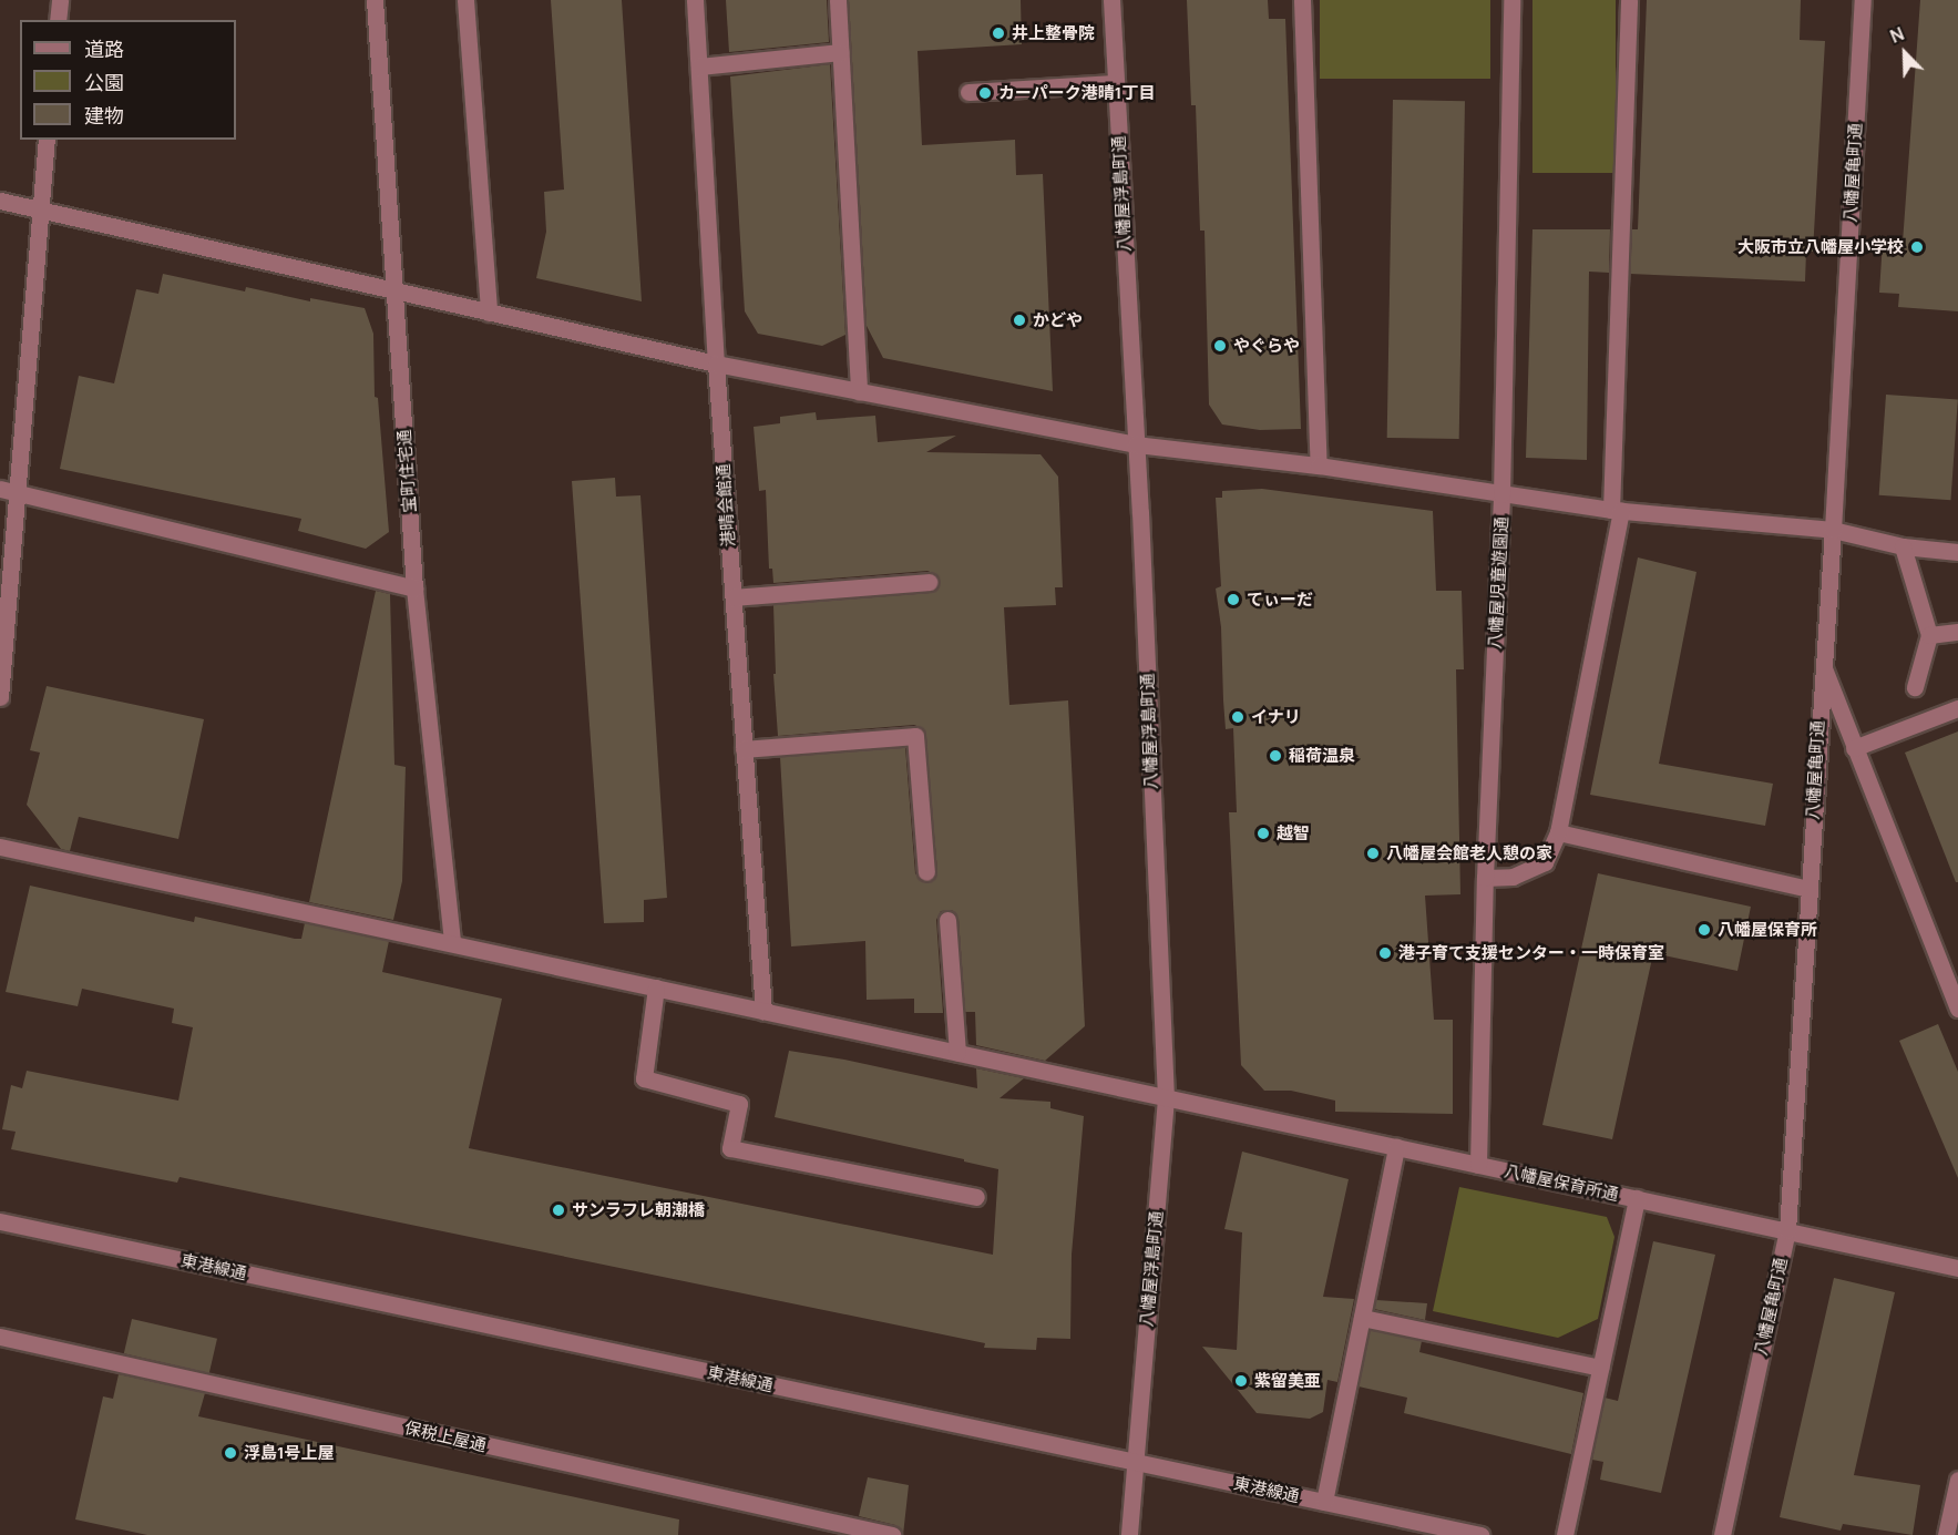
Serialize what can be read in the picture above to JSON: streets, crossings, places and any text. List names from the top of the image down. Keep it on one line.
{"streets":{"street":["八幡屋亀町通","八幡屋浮島町通","宝町住宅通","港晴会館通","八幡屋児童遊園通","八幡屋保育所通","東港線通","保税上屋通"]},"crossings":[["八幡屋亀町通","八幡屋保育所通"],["八幡屋浮島町通","八幡屋保育所通"],["八幡屋浮島町通","東港線通"],["宝町住宅通","八幡屋保育所通"],["港晴会館通","八幡屋保育所通"],["八幡屋児童遊園通","八幡屋保育所通"]],"places":["井上整骨院","カーパーク港晴1丁目","大阪市立八幡屋小学校","かどや","やぐらや","てぃーだ","イナリ","稲荷温泉","越智","八幡屋会館老人憩の家","八幡屋保育所","港子育て支援センター・一時保育室","サンラフレ朝潮橋","紫留美亜","浮島1号上屋"],"legend":["道路","公園","建物"],"north":"top left"}
